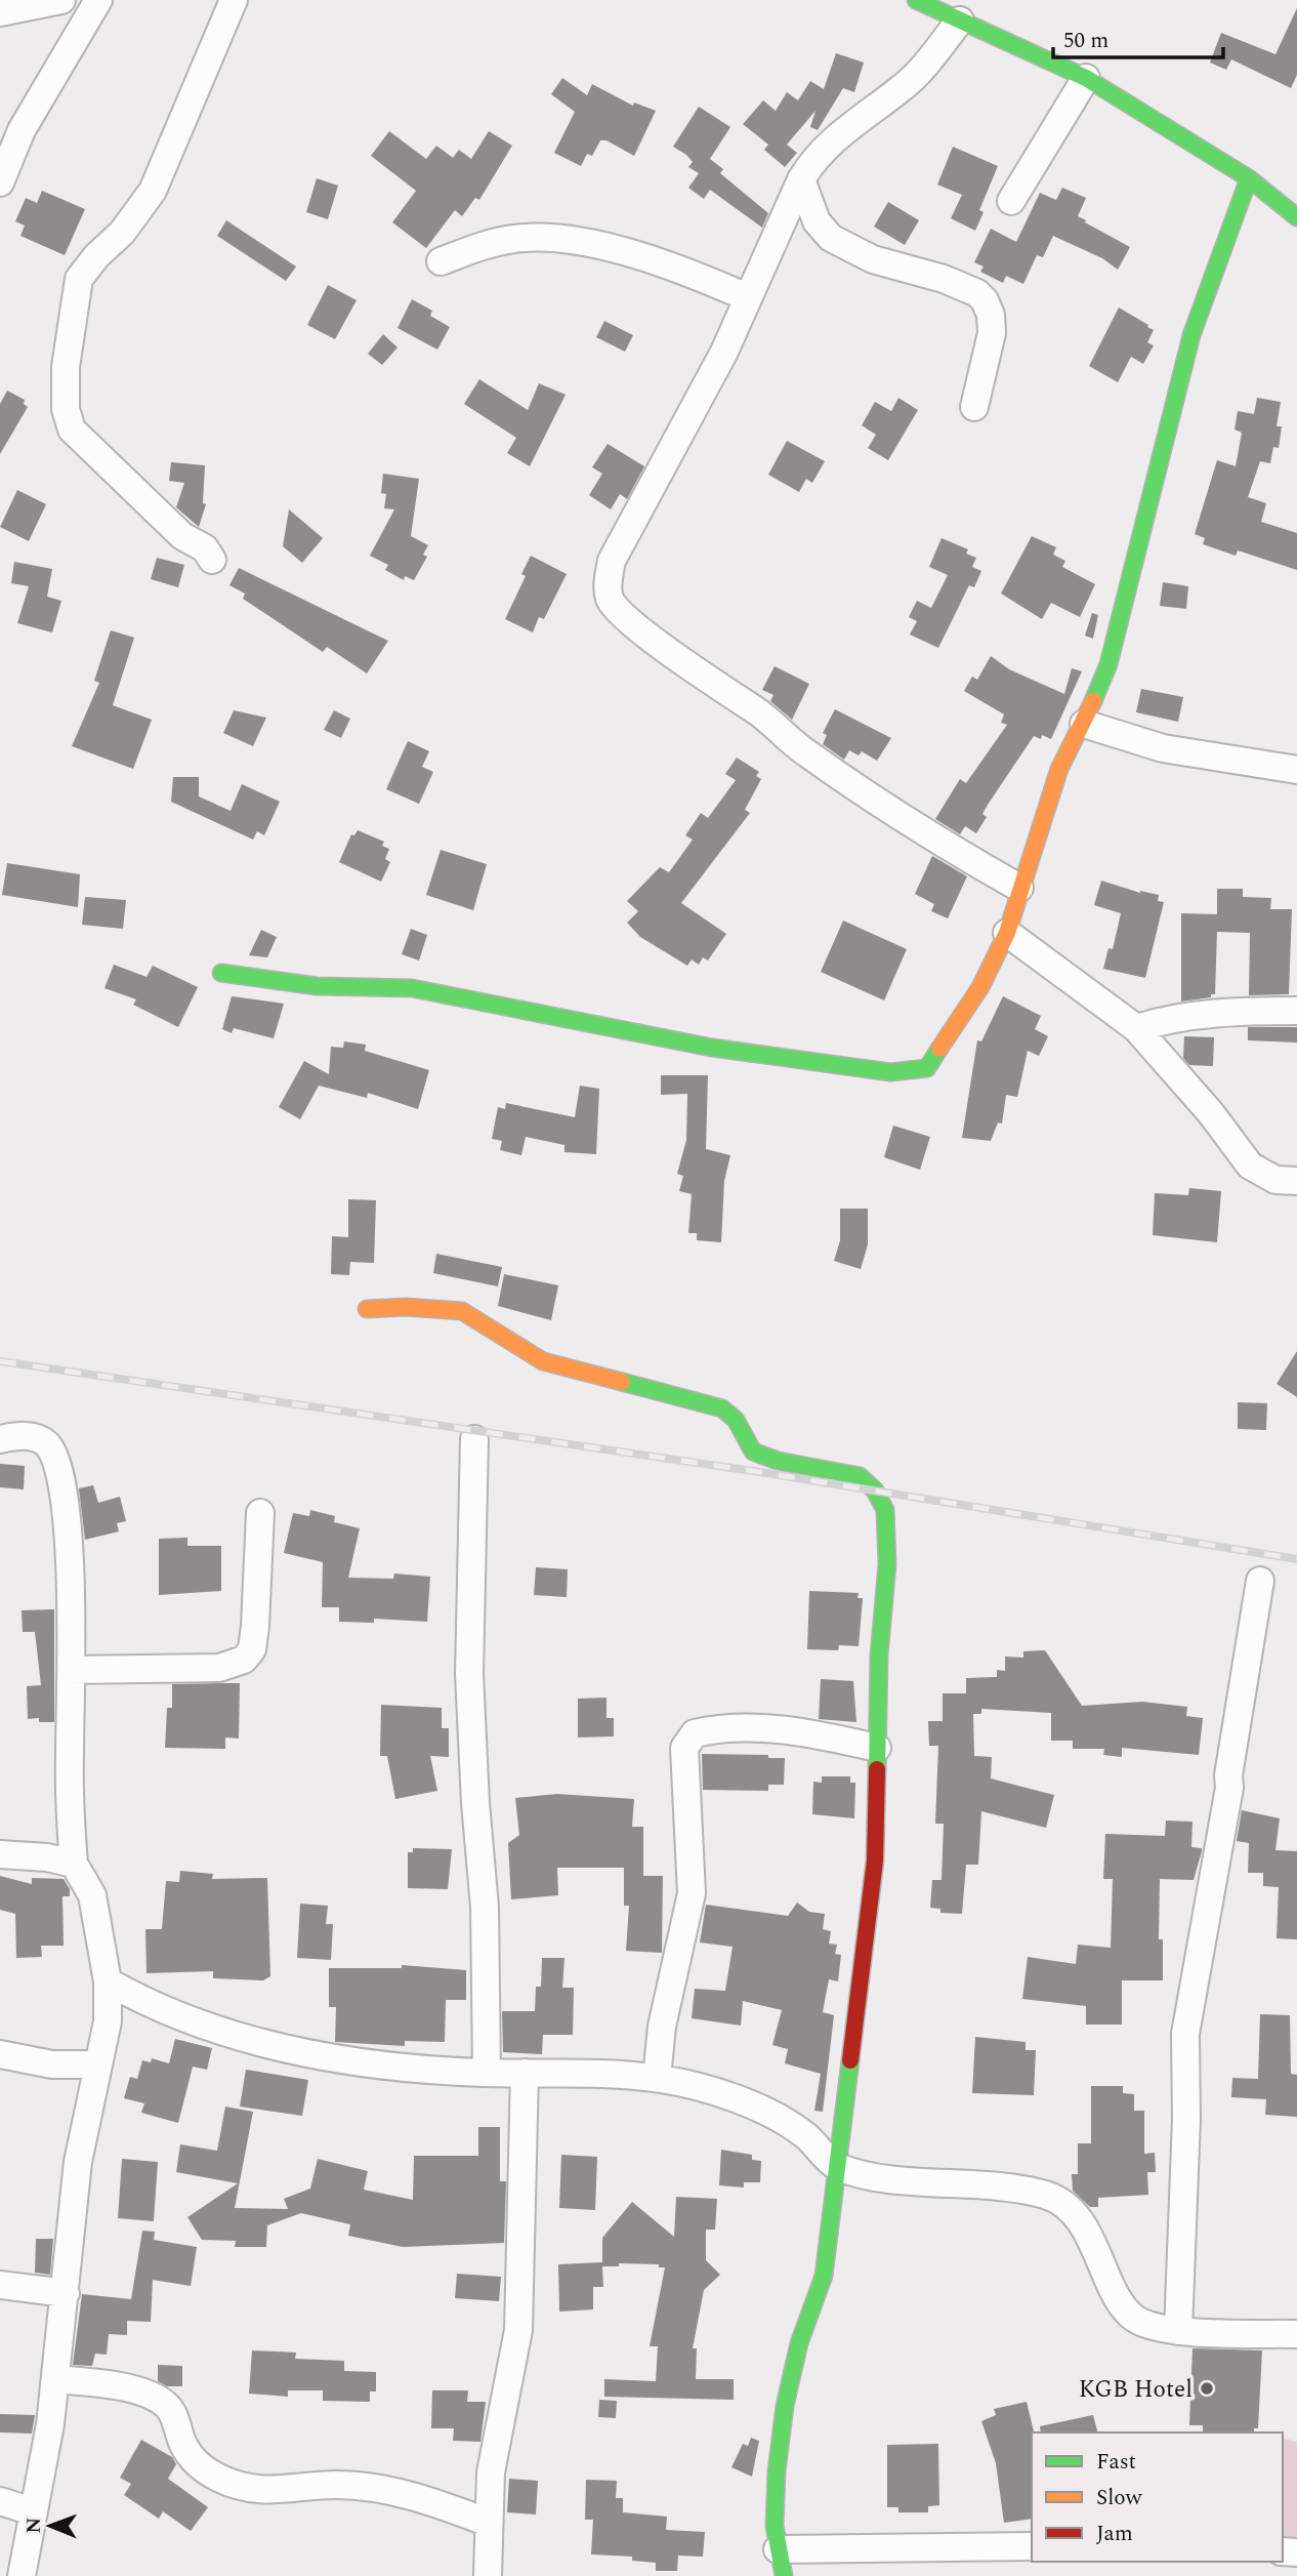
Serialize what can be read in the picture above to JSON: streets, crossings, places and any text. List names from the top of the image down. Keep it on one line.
{"places":["KGB Hotel"],"legend":["Fast","Slow","Jam"],"scale_bar":"50 m","north":"left"}
